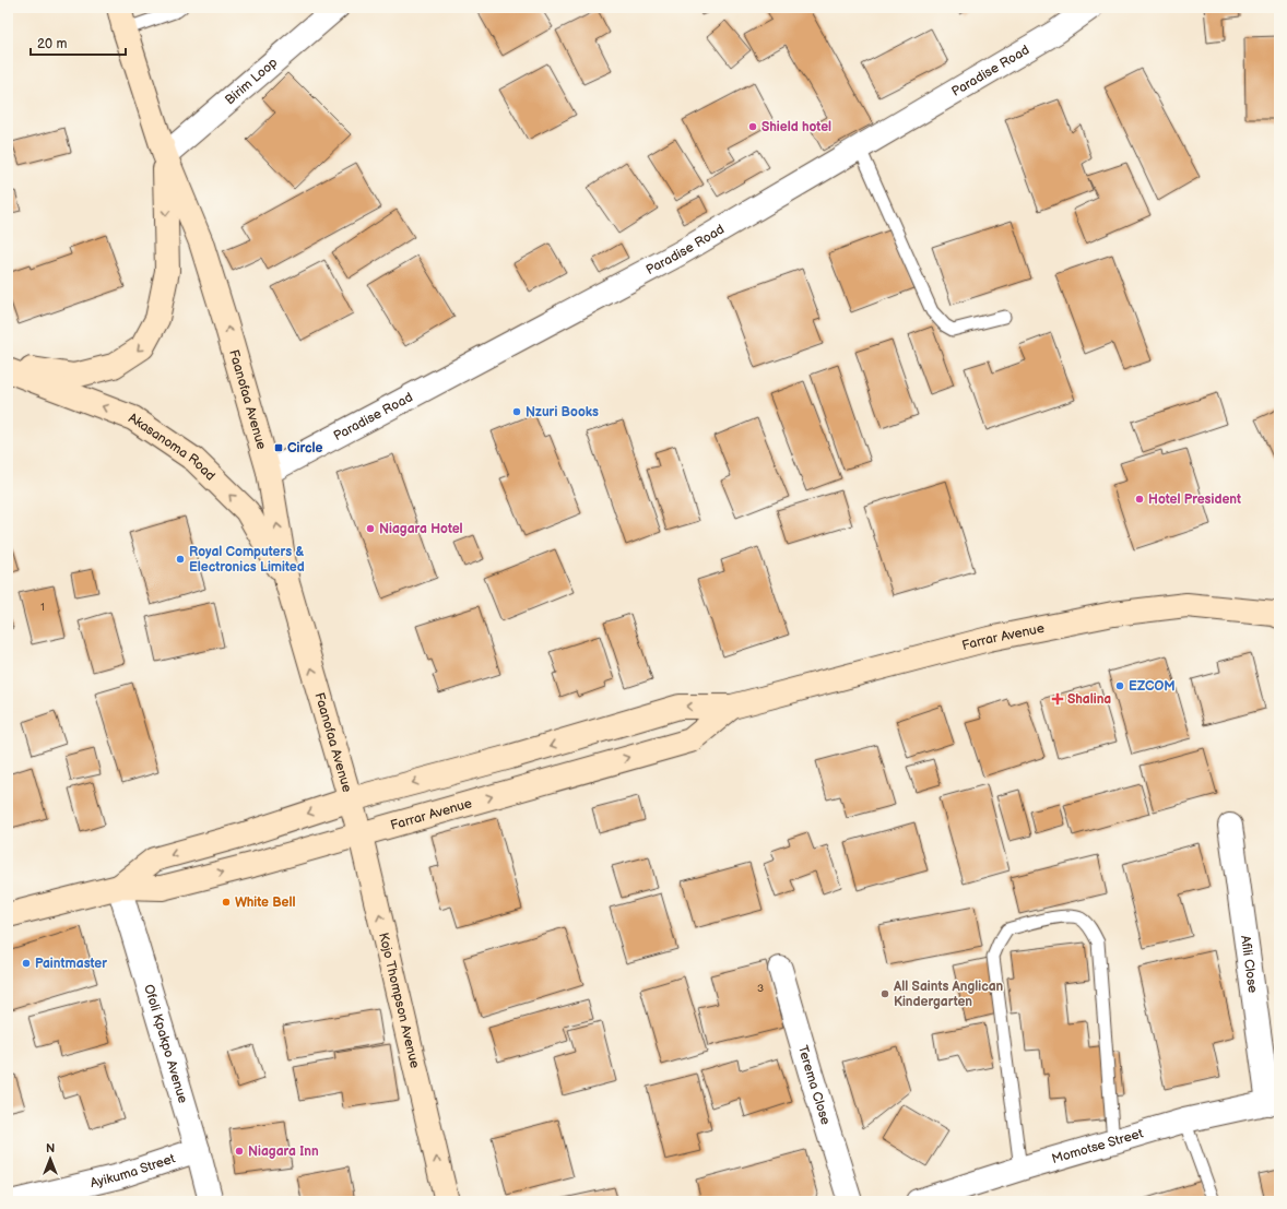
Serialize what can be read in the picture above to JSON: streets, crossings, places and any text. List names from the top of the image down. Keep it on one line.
{"streets":{"main road":["Faanofaa Avenue","Akasanoma Road","Farrar Avenue","Kojo Thompson Avenue"],"street":["Paradise Road","Birim Loop","Afili Close","Ofoli Kpakpo Avenue","Terema Close","Momotse Street","Ayikuma Street"]},"crossings":[["Paradise Road","Faanofaa Avenue"],["Birim Loop","Faanofaa Avenue"],["Faanofaa Avenue","Akasanoma Road"],["Faanofaa Avenue","Farrar Avenue"],["Faanofaa Avenue","Kojo Thompson Avenue"],["Farrar Avenue","Kojo Thompson Avenue"],["Farrar Avenue","Ofoli Kpakpo Avenue"],["Afili Close","Momotse Street"],["Ofoli Kpakpo Avenue","Ayikuma Street"]],"one_way":["Faanofaa Avenue","Akasanoma Road","Kojo Thompson Avenue"],"places":{"other":["Shield hotel","Nzuri Books","Hotel President","Niagara Hotel","Royal Computers & Electronics Limited","EZCOM","White Bell","Paintmaster","All Saints Anglican Kindergarten","Niagara Inn"],"transit":["Circle"],"health":["Shalina"]},"house_numbers":["1","3"],"scale_bar":"20 m","north":"top"}
